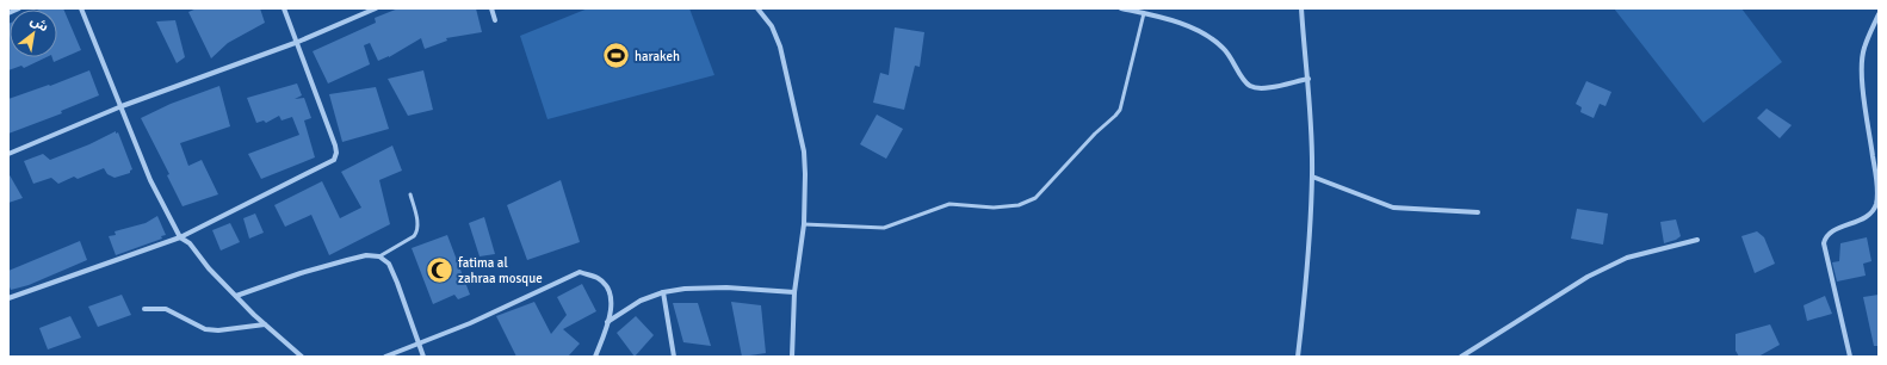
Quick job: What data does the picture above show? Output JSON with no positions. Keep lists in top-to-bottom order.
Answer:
{
  "places": {
    "sports": ["harakeh"],
    "mosque": ["fatima al zahraa mosque"]
  },
  "north": "top right"
}
